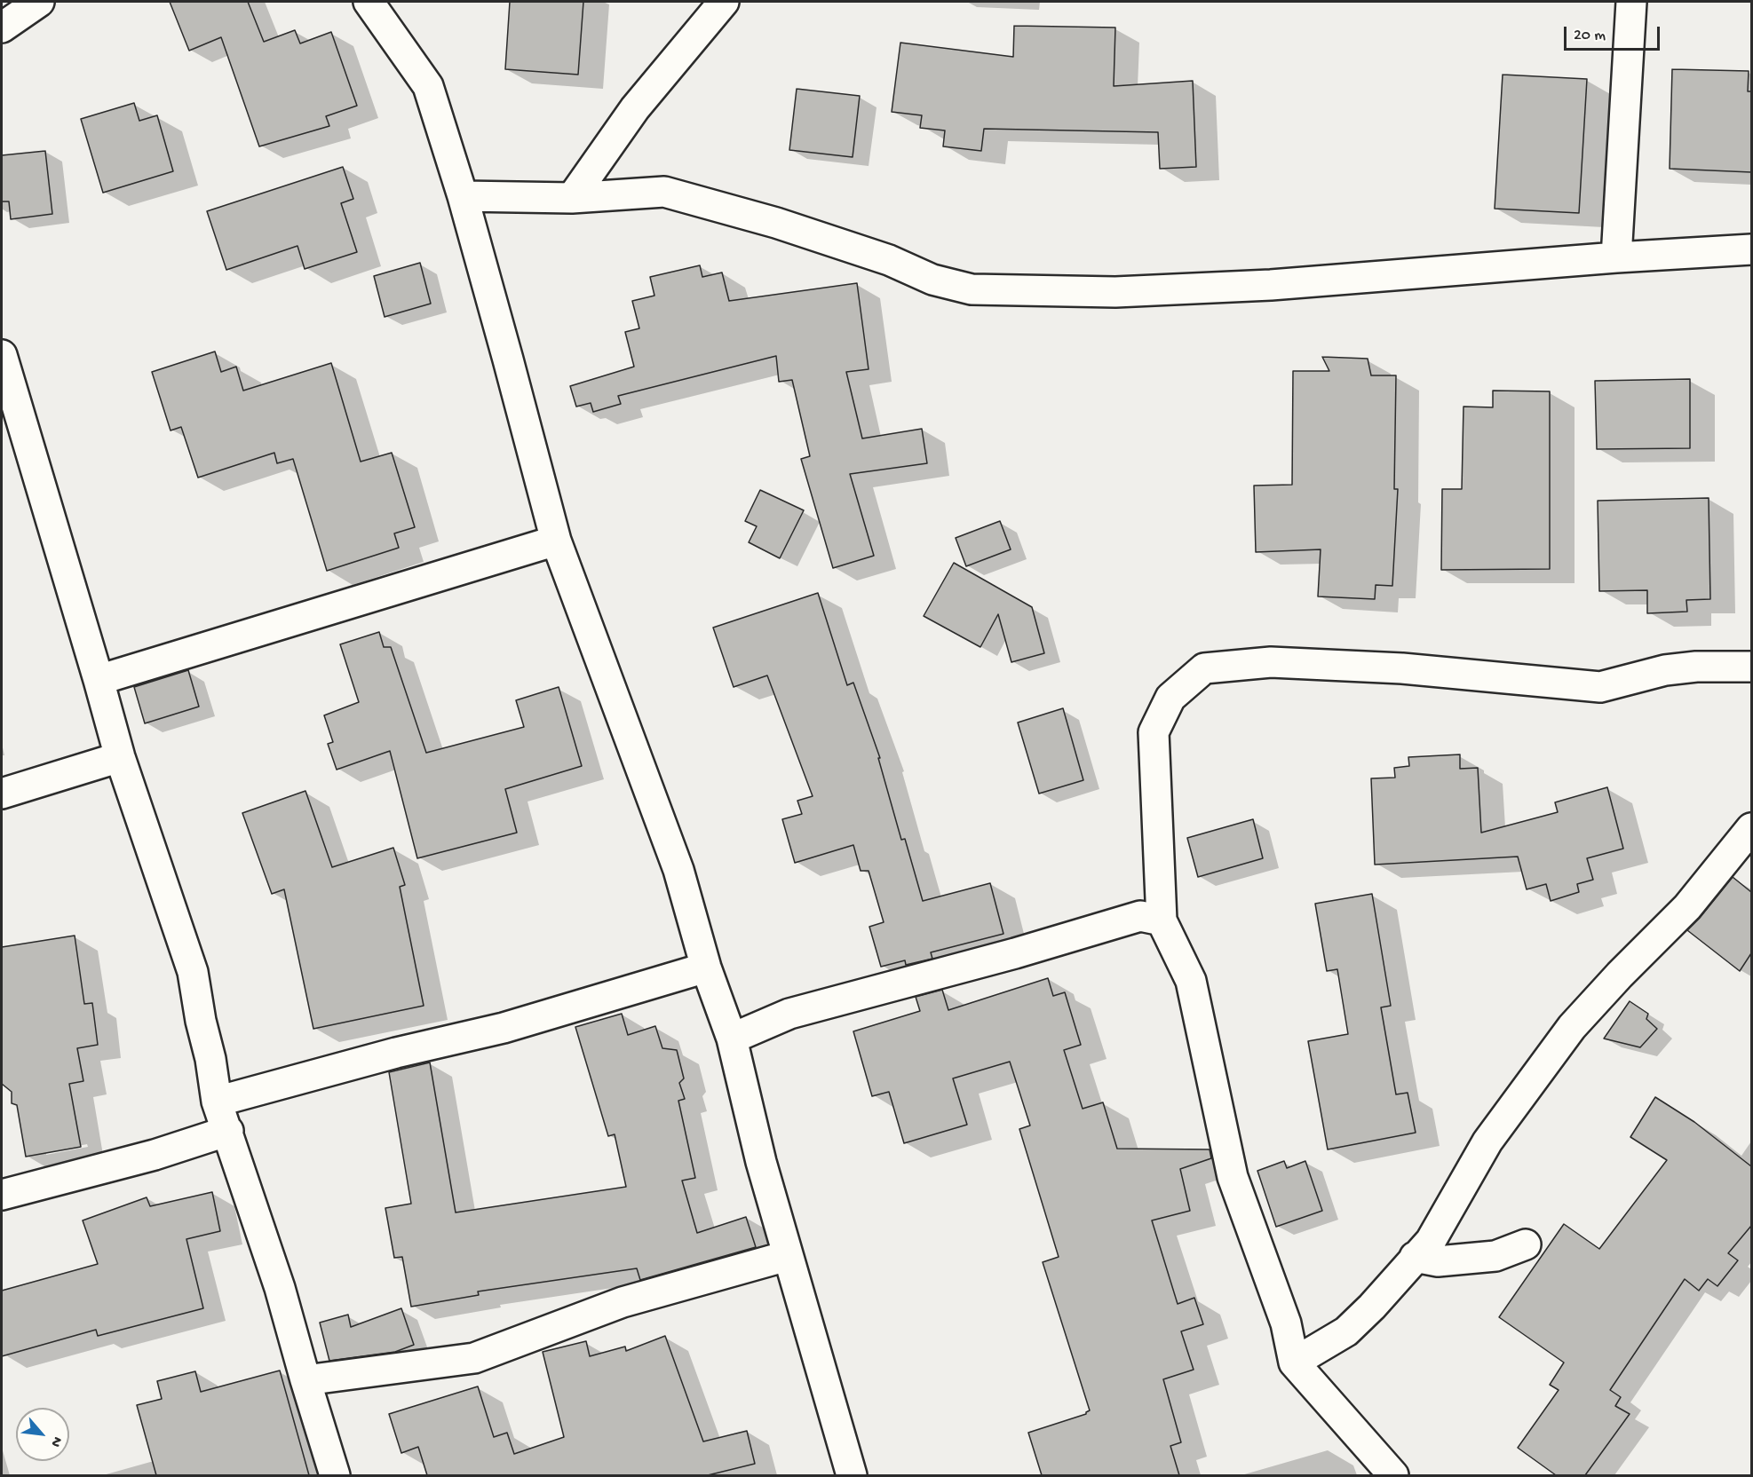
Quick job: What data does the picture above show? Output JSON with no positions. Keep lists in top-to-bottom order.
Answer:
{
  "scale_bar": "20 m",
  "north": "bottom right"
}
